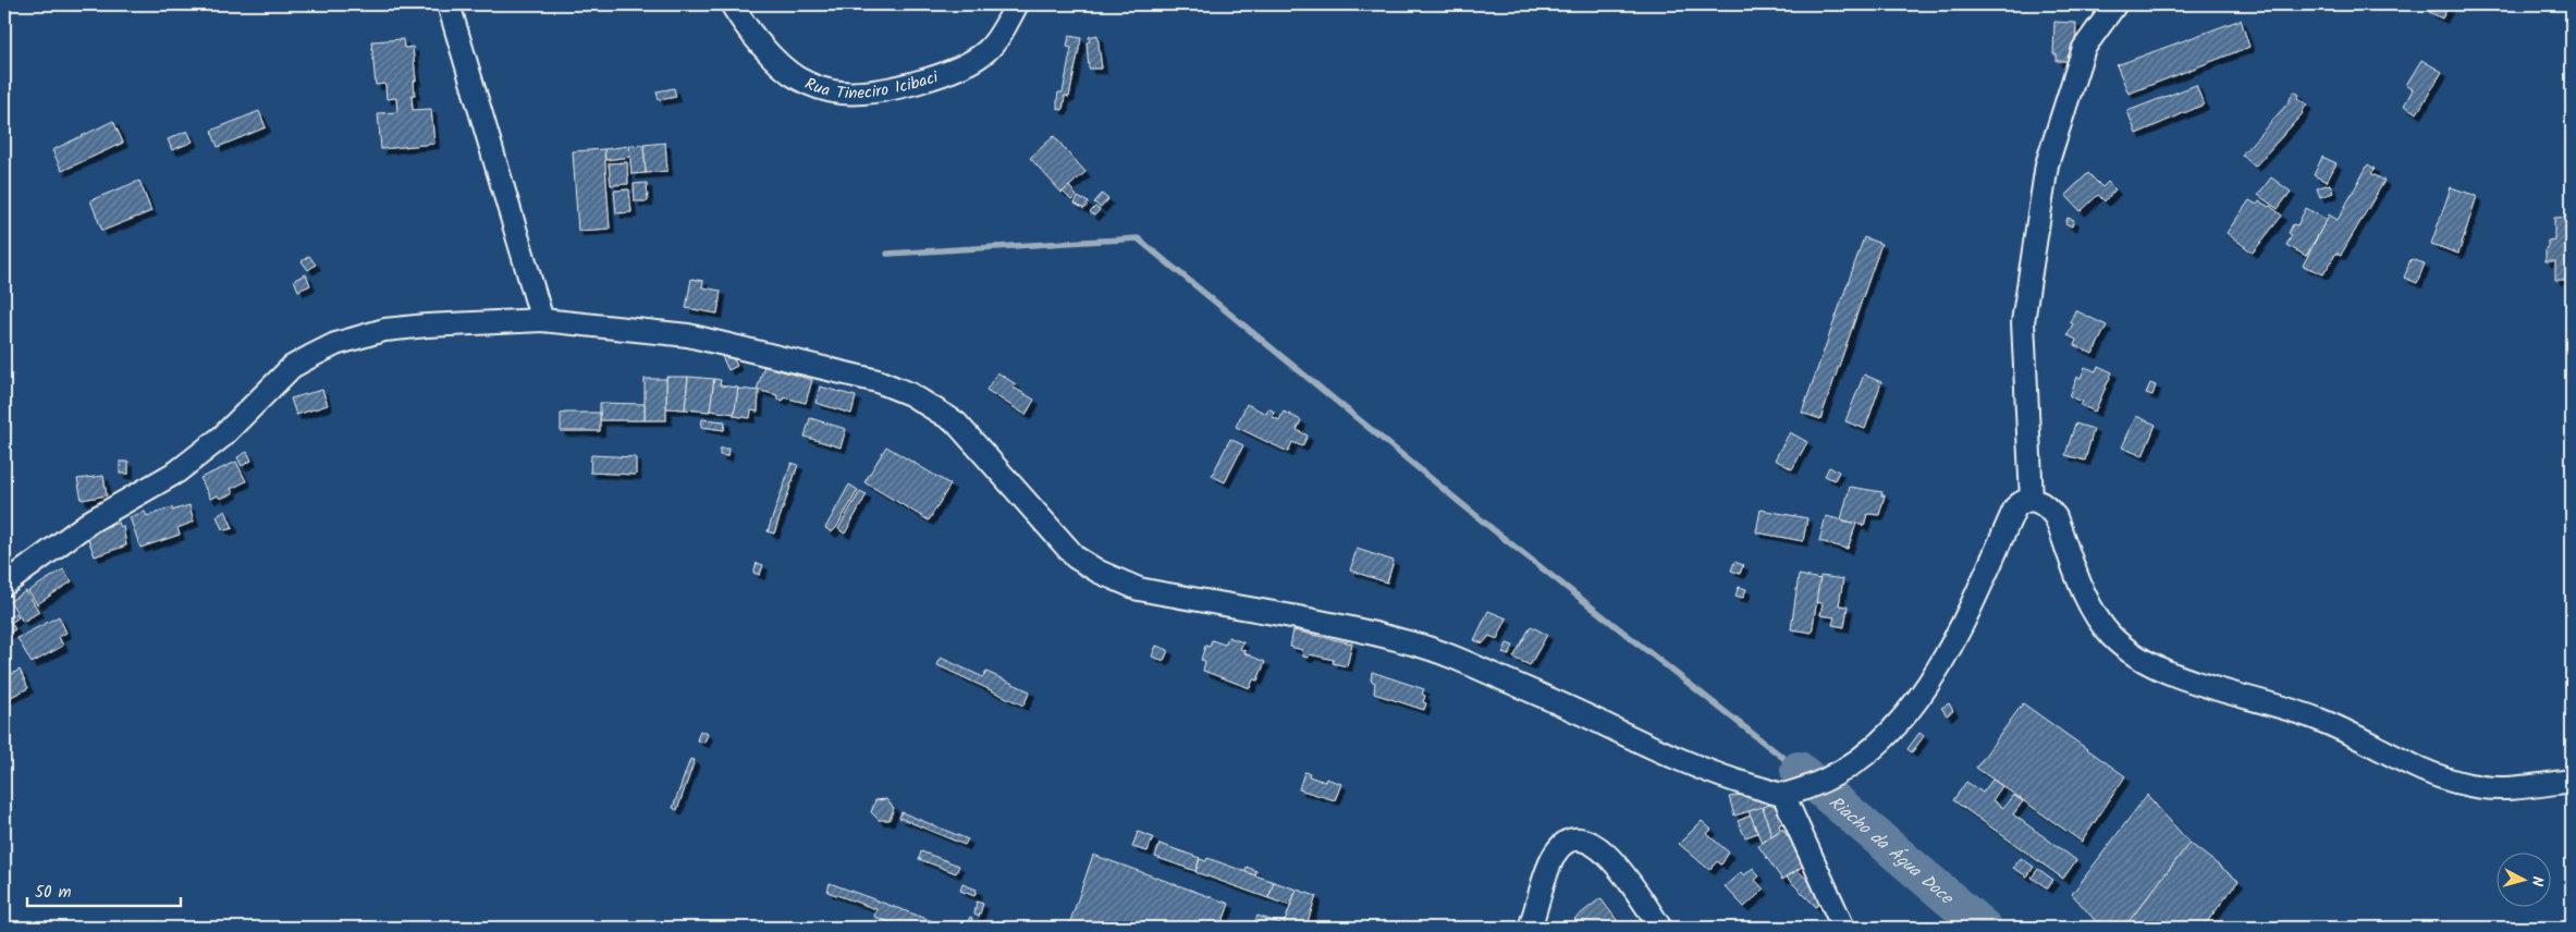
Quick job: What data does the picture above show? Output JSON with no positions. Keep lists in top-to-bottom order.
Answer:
{
  "streets": {
    "street": ["Rua Tineciro Icibaci"]
  },
  "water": ["Riacho da Água Doce"],
  "scale_bar": "50 m",
  "north": "right"
}
